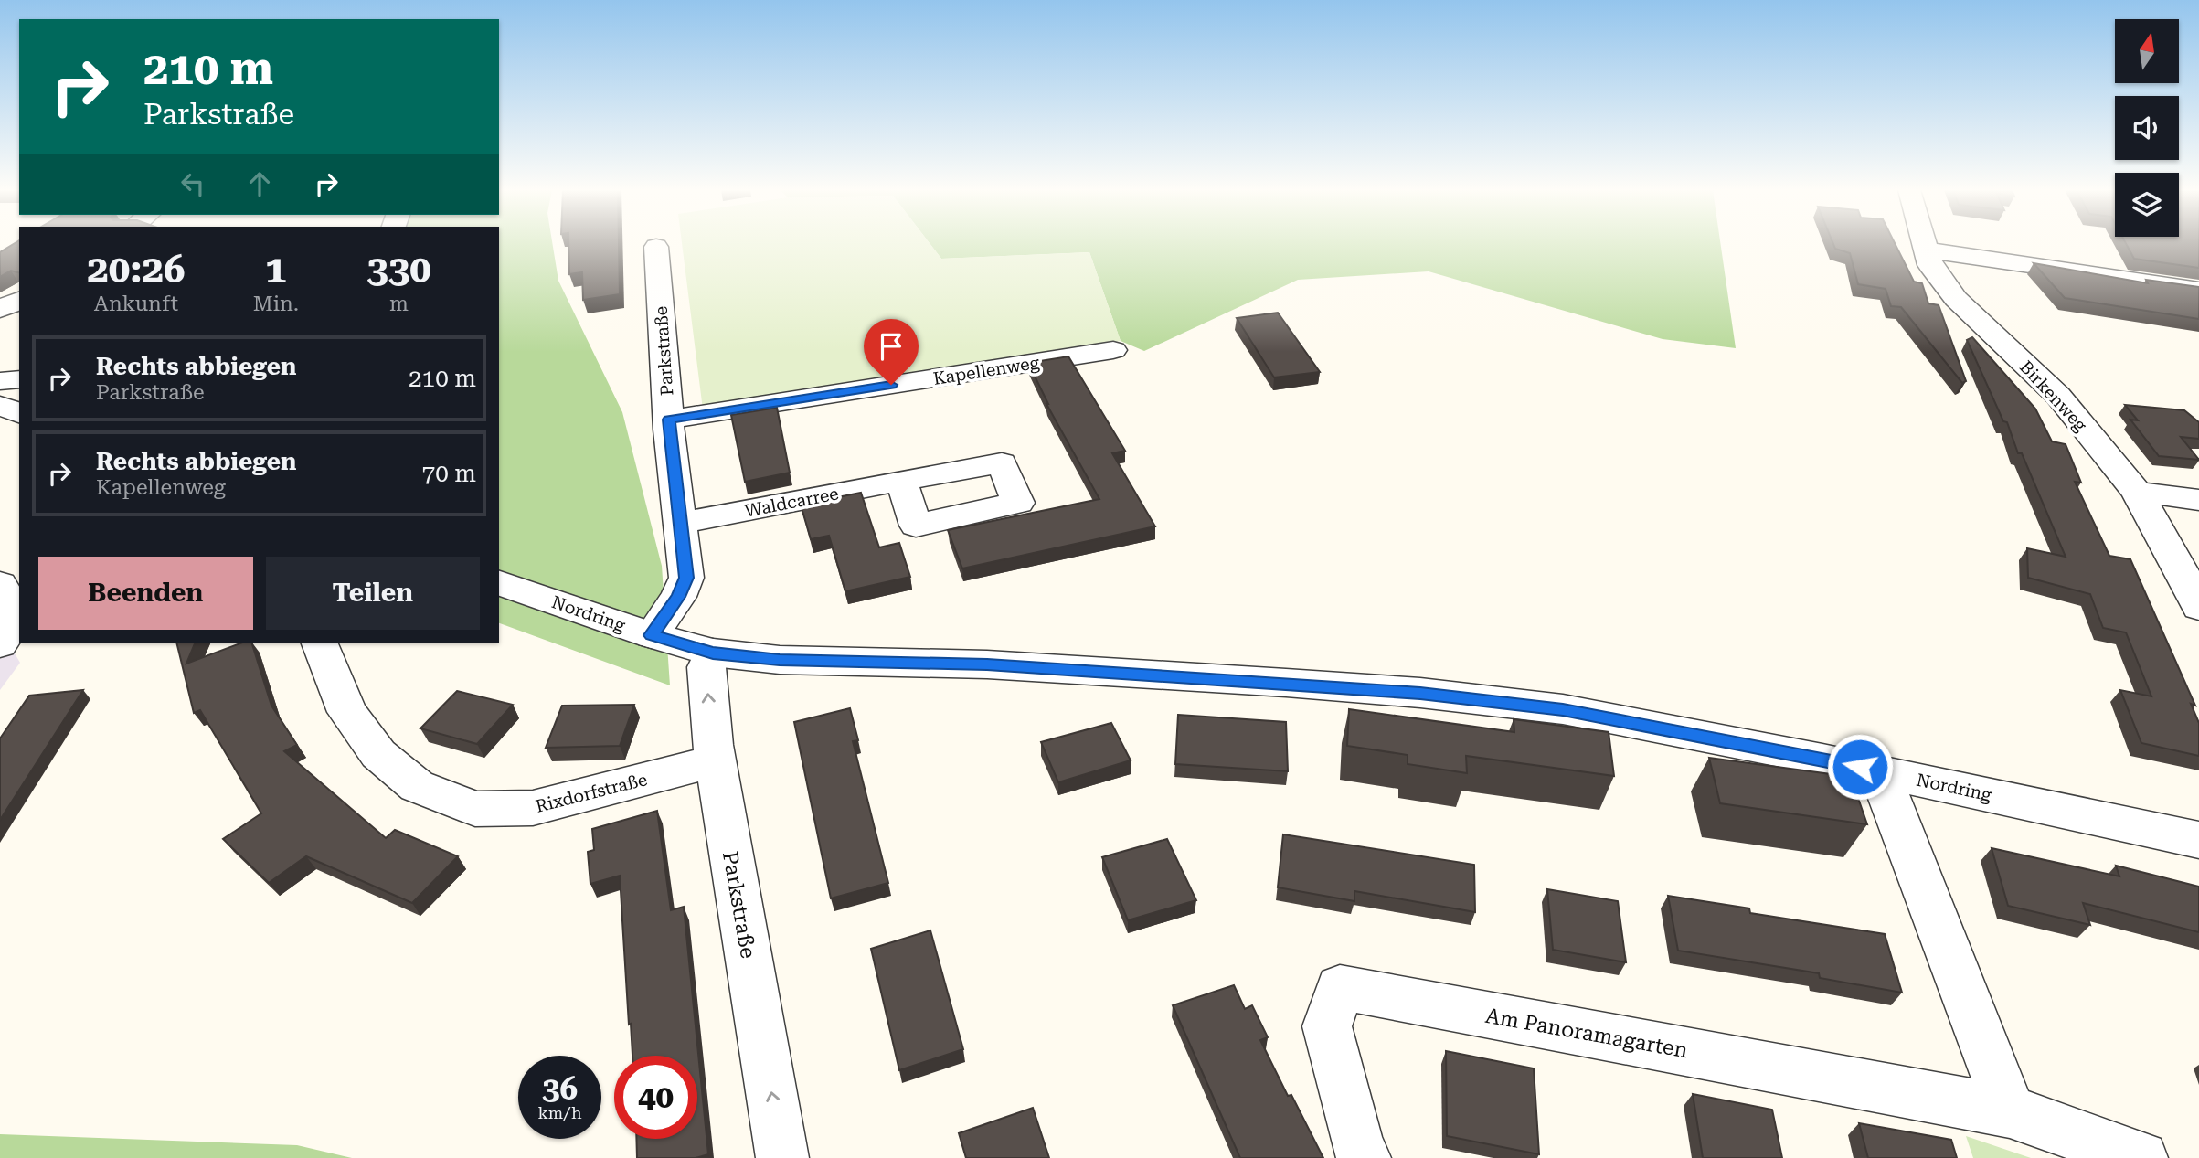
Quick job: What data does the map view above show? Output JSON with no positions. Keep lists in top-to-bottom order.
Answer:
{
  "streets": {
    "street": [
      "Parkstraße",
      "Kapellenweg",
      "Birkenweg",
      "Waldcarree",
      "Nordring",
      "Rixdorfstraße",
      "Am Panoramagarten"
    ]
  },
  "crossings": [
    ["Parkstraße", "Kapellenweg"],
    ["Parkstraße", "Waldcarree"],
    ["Parkstraße", "Nordring"],
    ["Parkstraße", "Rixdorfstraße"]
  ],
  "one_way": ["Parkstraße"],
  "north": "top",
  "page": {
    "turn": ["210 m", "Parkstraße"],
    "eta": [
      "20:26",
      "Ankunft",
      "1",
      "Min.",
      "330",
      "m"
    ],
    "list": [
      {
        "name": "Rechts abbiegen",
        "note": "Parkstraße",
        "value": "210 m"
      },
      {
        "name": "Rechts abbiegen",
        "note": "Kapellenweg",
        "value": "70 m"
      }
    ],
    "buttons": ["Beenden", "Teilen"],
    "speed": "36 km/h",
    "limit": "40"
  }
}
